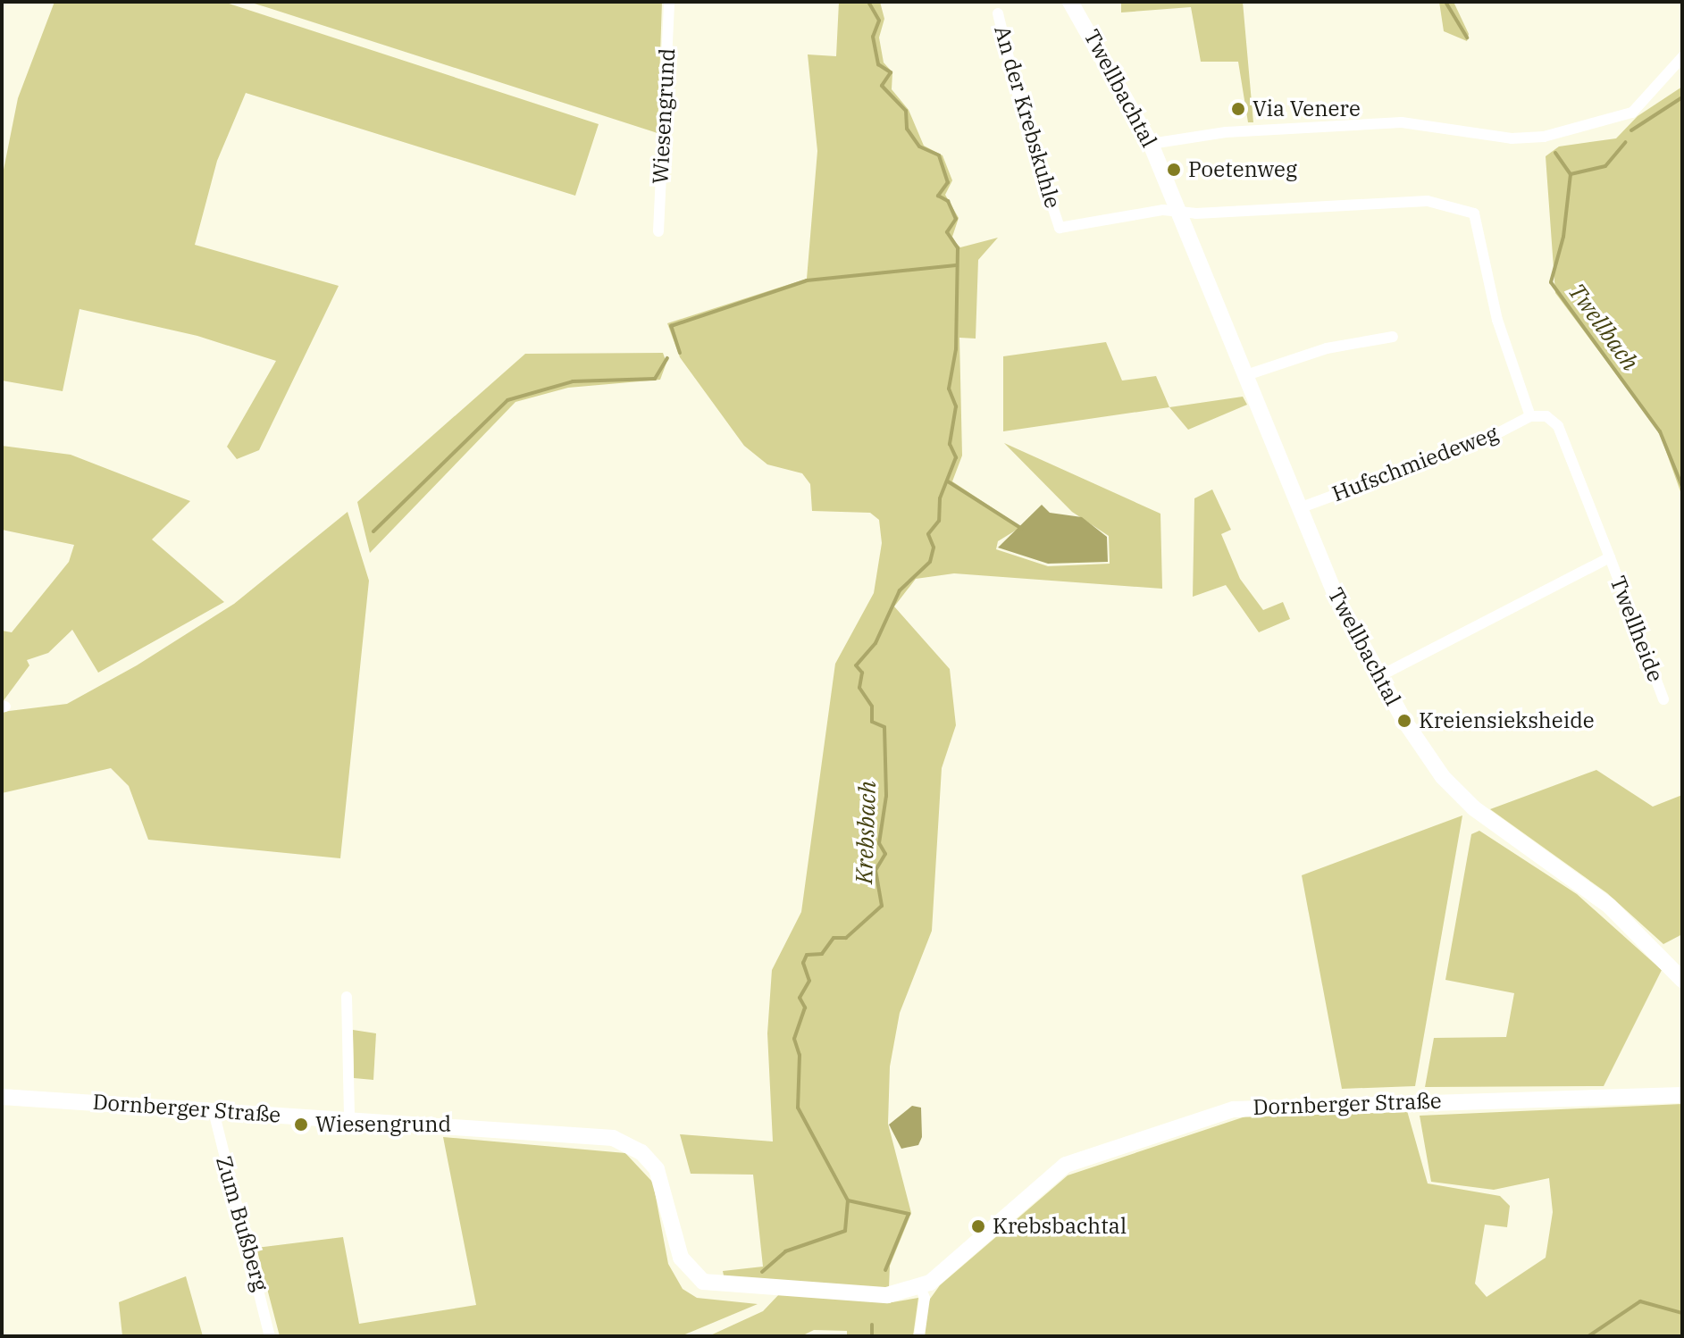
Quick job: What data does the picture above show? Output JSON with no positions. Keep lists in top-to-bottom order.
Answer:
{
  "streets": {
    "street": [
      "Twellbachtal",
      "Wiesengrund",
      "An der Krebskuhle",
      "Hufschmiedeweg",
      "Twellheide",
      "Dornberger Straße",
      "Zum Bußberg"
    ]
  },
  "crossings": [
    ["Twellbachtal", "An der Krebskuhle"],
    ["Twellbachtal", "Hufschmiedeweg"],
    ["Dornberger Straße", "Zum Bußberg"]
  ],
  "water": ["Twellbach", "Krebsbach"],
  "places": [
    "Via Venere",
    "Poetenweg",
    "Kreiensieksheide",
    "Wiesengrund",
    "Krebsbachtal"
  ]
}
